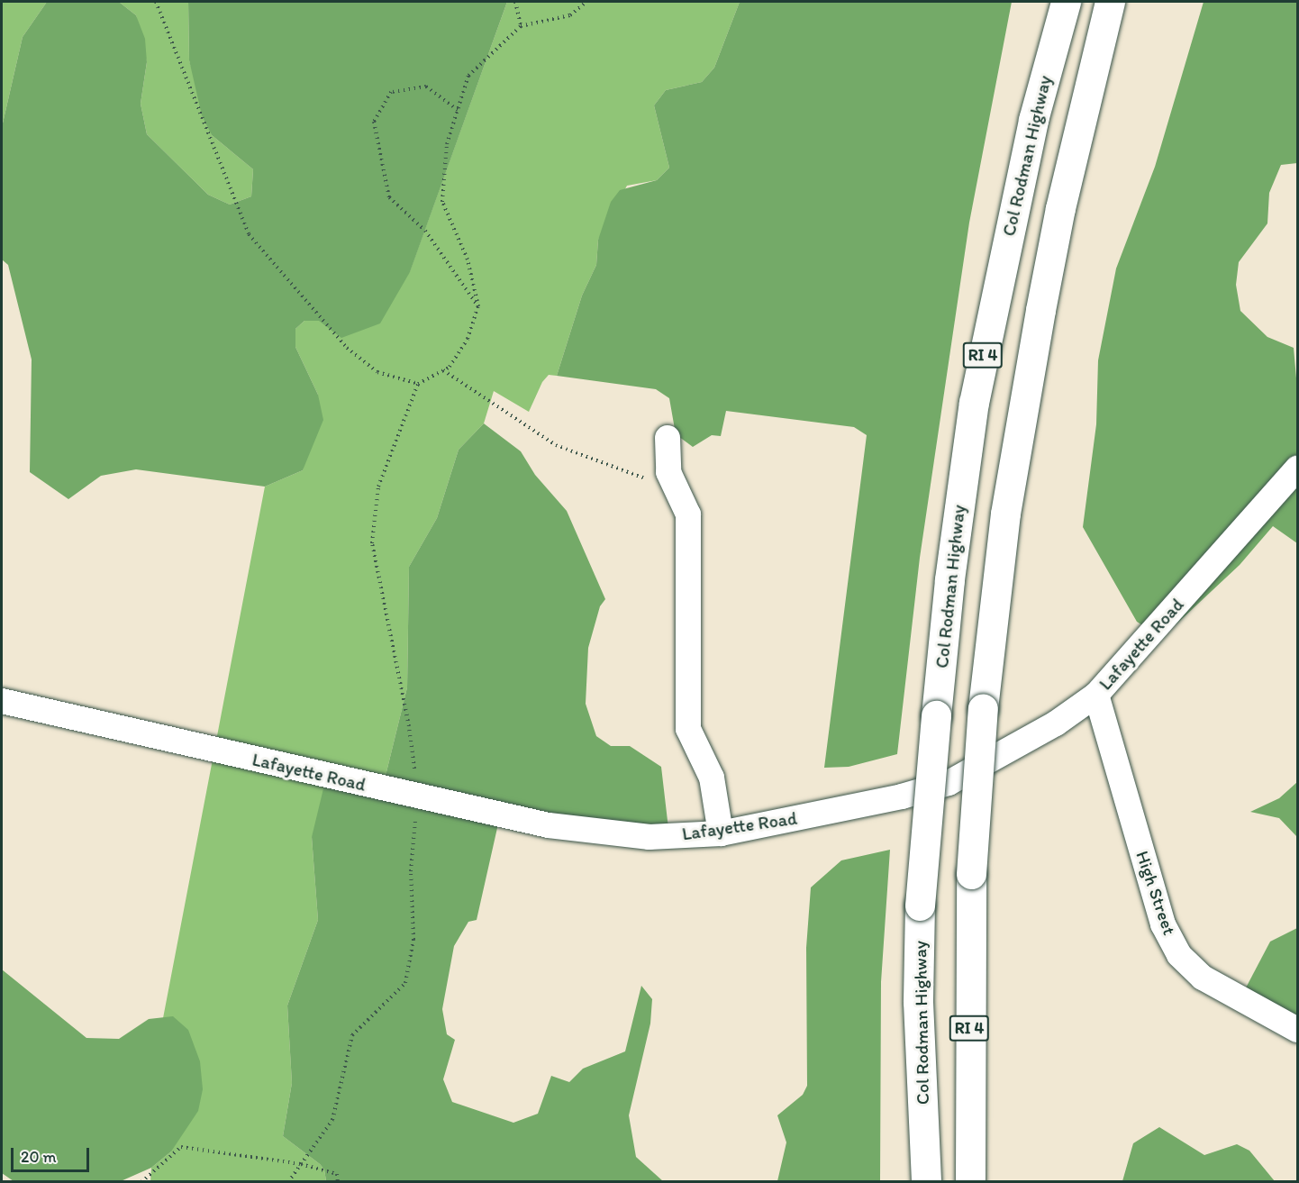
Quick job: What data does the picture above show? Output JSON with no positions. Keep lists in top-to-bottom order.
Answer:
{
  "streets": {
    "highway": ["Col Rodman Highway", "RI 4"],
    "street": ["Lafayette Road", "High Street"]
  },
  "crossings": [
    ["Lafayette Road", "High Street"]
  ],
  "scale_bar": "20 m"
}
